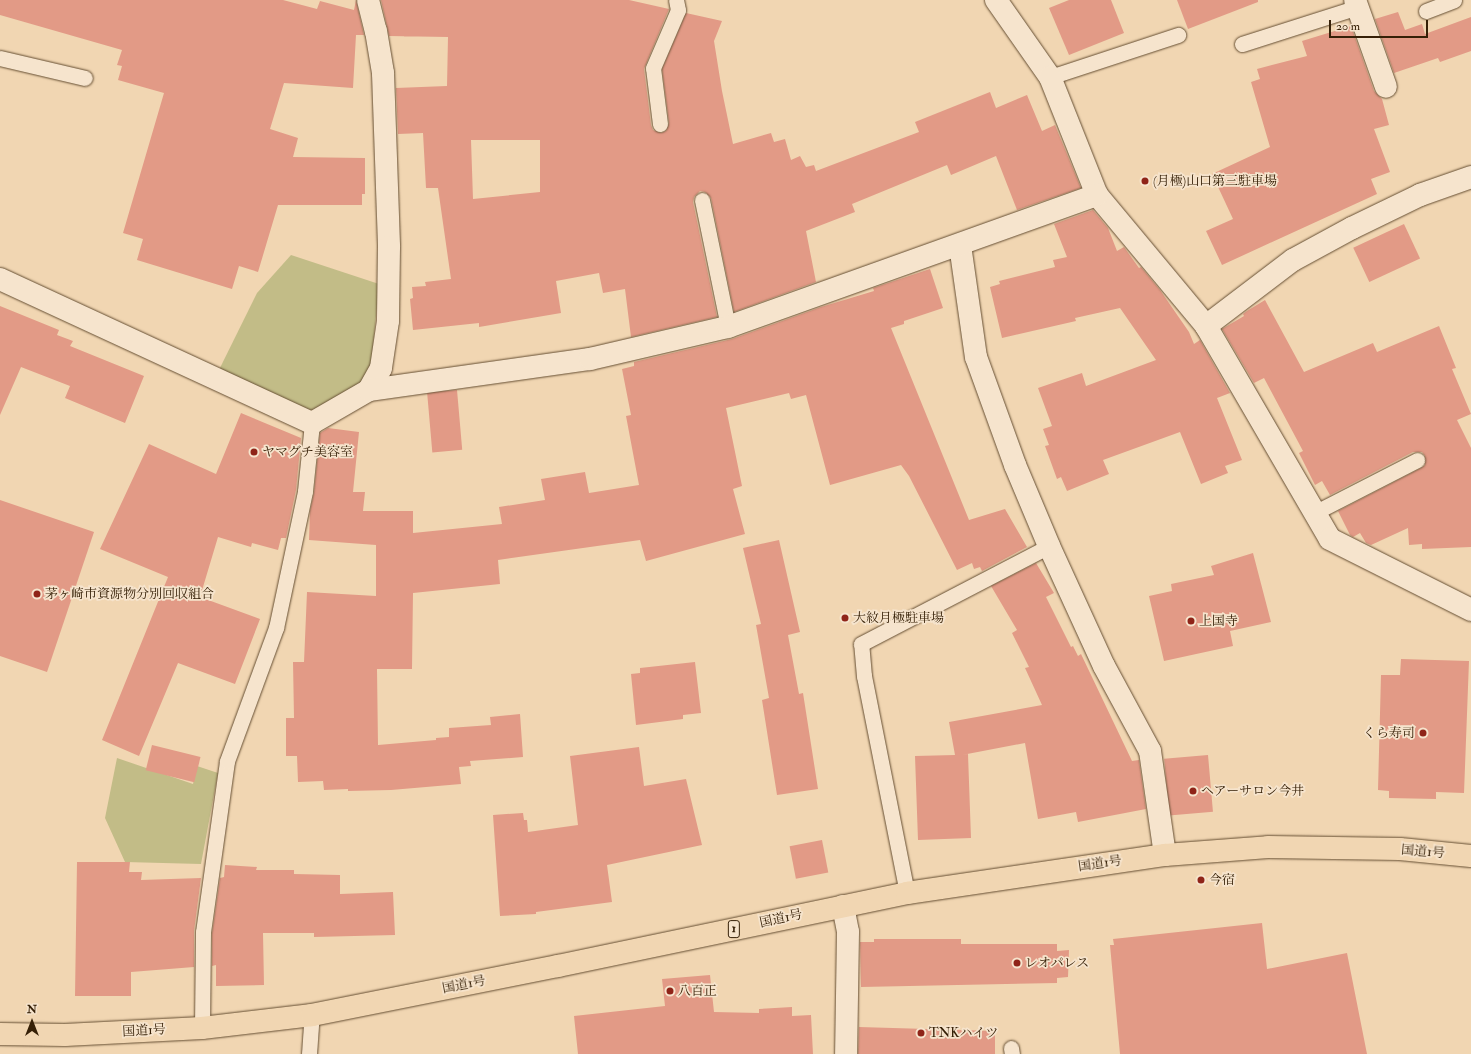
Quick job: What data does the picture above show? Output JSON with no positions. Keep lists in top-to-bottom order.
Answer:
{
  "streets": {
    "highway": ["国道1号", "1"]
  },
  "places": [
    "(月極)山口第三駐車場",
    "ヤマグチ美容室",
    "茅ヶ崎市資源物分別回収組合",
    "大紋月極駐車場",
    "上国寺",
    "くら寿司",
    "ヘアーサロン今井",
    "今宿",
    "レオパレス",
    "八百正",
    "TNKハイツ"
  ],
  "scale_bar": "20 m",
  "north": "top"
}
